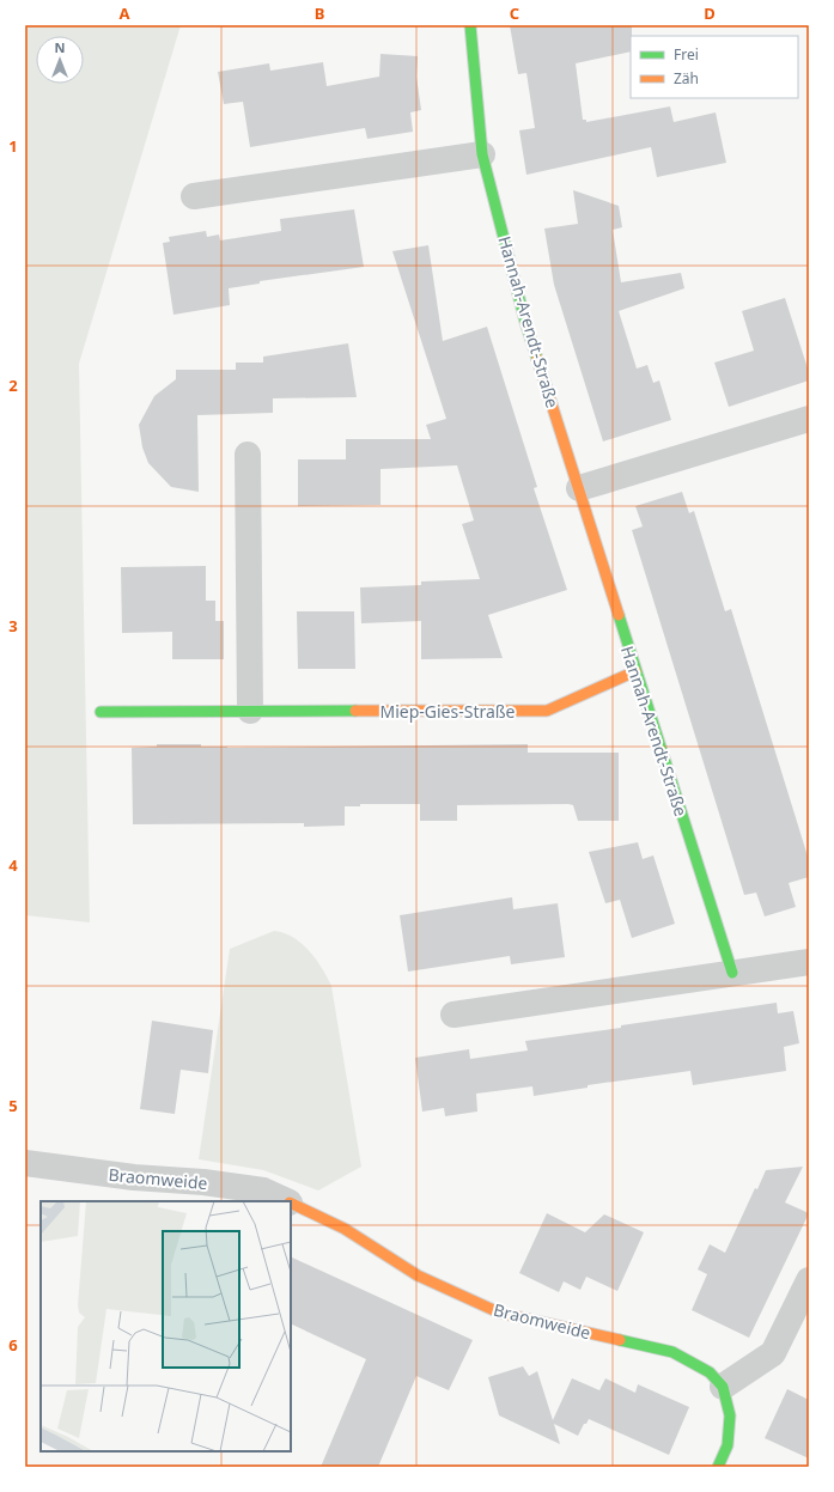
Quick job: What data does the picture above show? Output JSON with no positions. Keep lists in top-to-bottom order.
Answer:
{
  "streets": {
    "street": ["Hannah-Arendt-Straße", "Miep-Gies-Straße", "Braomweide"]
  },
  "crossings": [
    ["Hannah-Arendt-Straße", "Miep-Gies-Straße"]
  ],
  "legend": ["Frei", "Zäh"],
  "north": "top",
  "grid": {
    "columns": [
      "A",
      "B",
      "C",
      "D"
    ],
    "rows": [
      "1",
      "2",
      "3",
      "4",
      "5",
      "6"
    ]
  }
}
